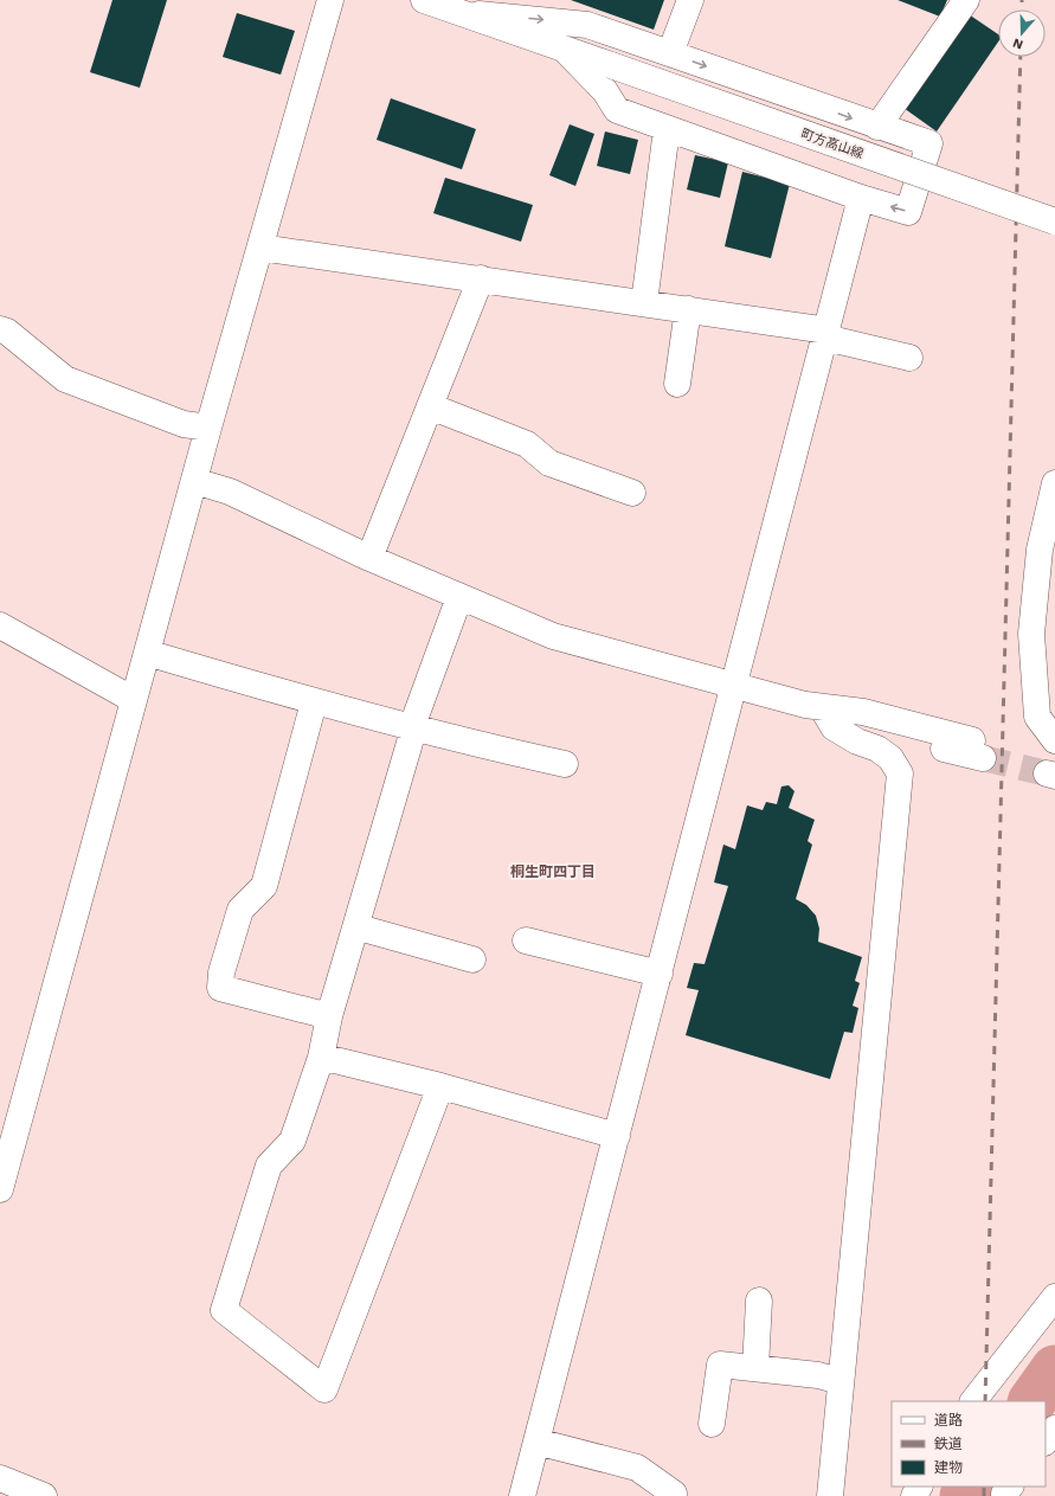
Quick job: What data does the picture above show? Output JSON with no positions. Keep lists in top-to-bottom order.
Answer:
{
  "streets": {
    "street": ["町方高山線"]
  },
  "districts": ["桐生町四丁目"],
  "legend": ["道路", "鉄道", "建物"],
  "north": "bottom"
}
